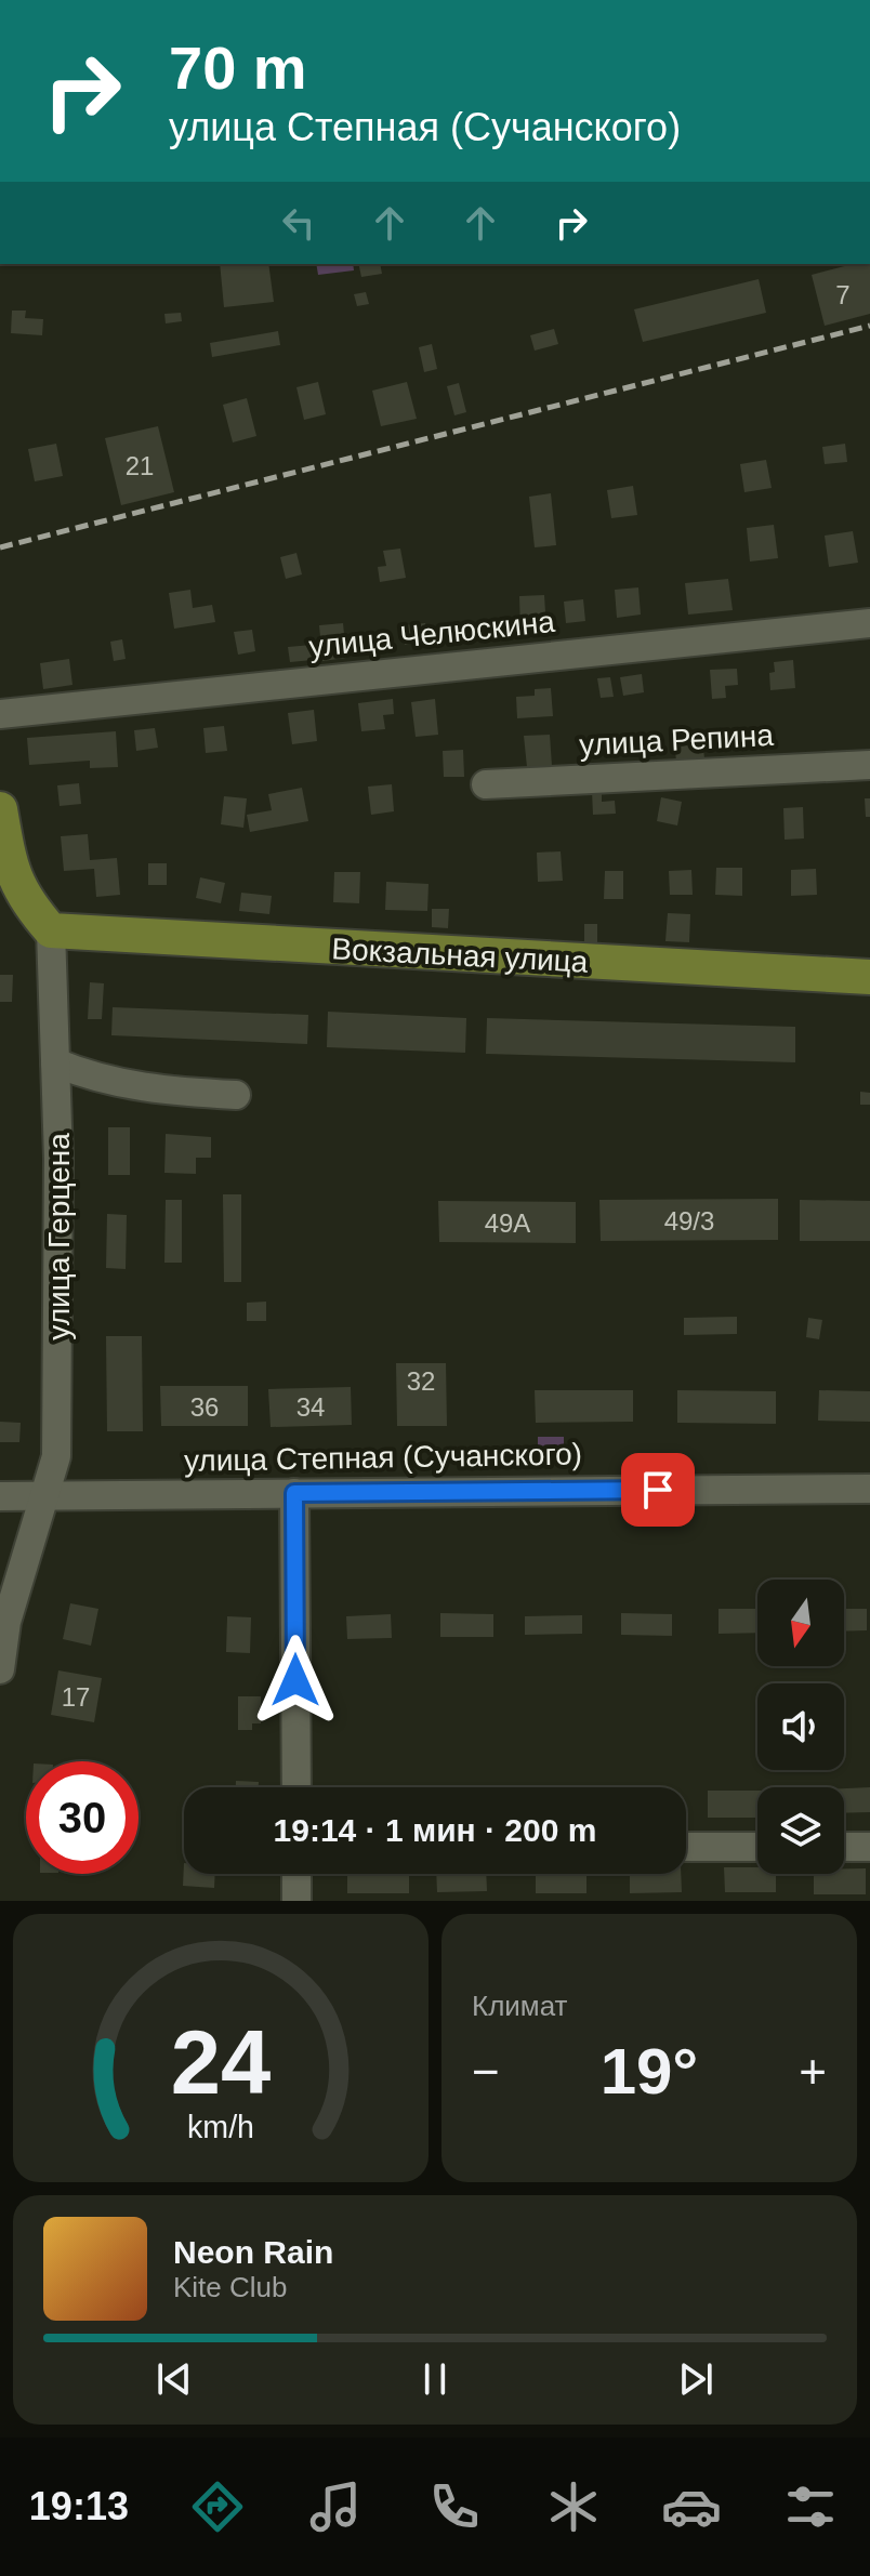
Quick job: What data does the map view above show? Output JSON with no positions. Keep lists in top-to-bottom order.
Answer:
{
  "streets": {
    "main road": ["Вокзальная улица"],
    "street": [
      "улица Челюскина",
      "улица Репина",
      "улица Герцена",
      "улица Степная (Сучанского)"
    ]
  },
  "crossings": [
    ["Вокзальная улица", "улица Герцена"],
    ["улица Герцена", "улица Степная (Сучанского)"]
  ],
  "house_numbers": [
    "7",
    "21",
    "49/3",
    "49А",
    "32",
    "36",
    "34",
    "17"
  ],
  "north": "bottom",
  "page": {
    "turn": ["70 m", "улица Степная (Сучанского)"],
    "limit": "30",
    "trip": "19:14 · 1 мин · 200 m",
    "tile": "Климат",
    "heat": ["−", "19°", "+"],
    "song": ["Neon Rain", "Kite Club"],
    "tabs": "19:13",
    "gauge": ["24", "km/h"]
  }
}
